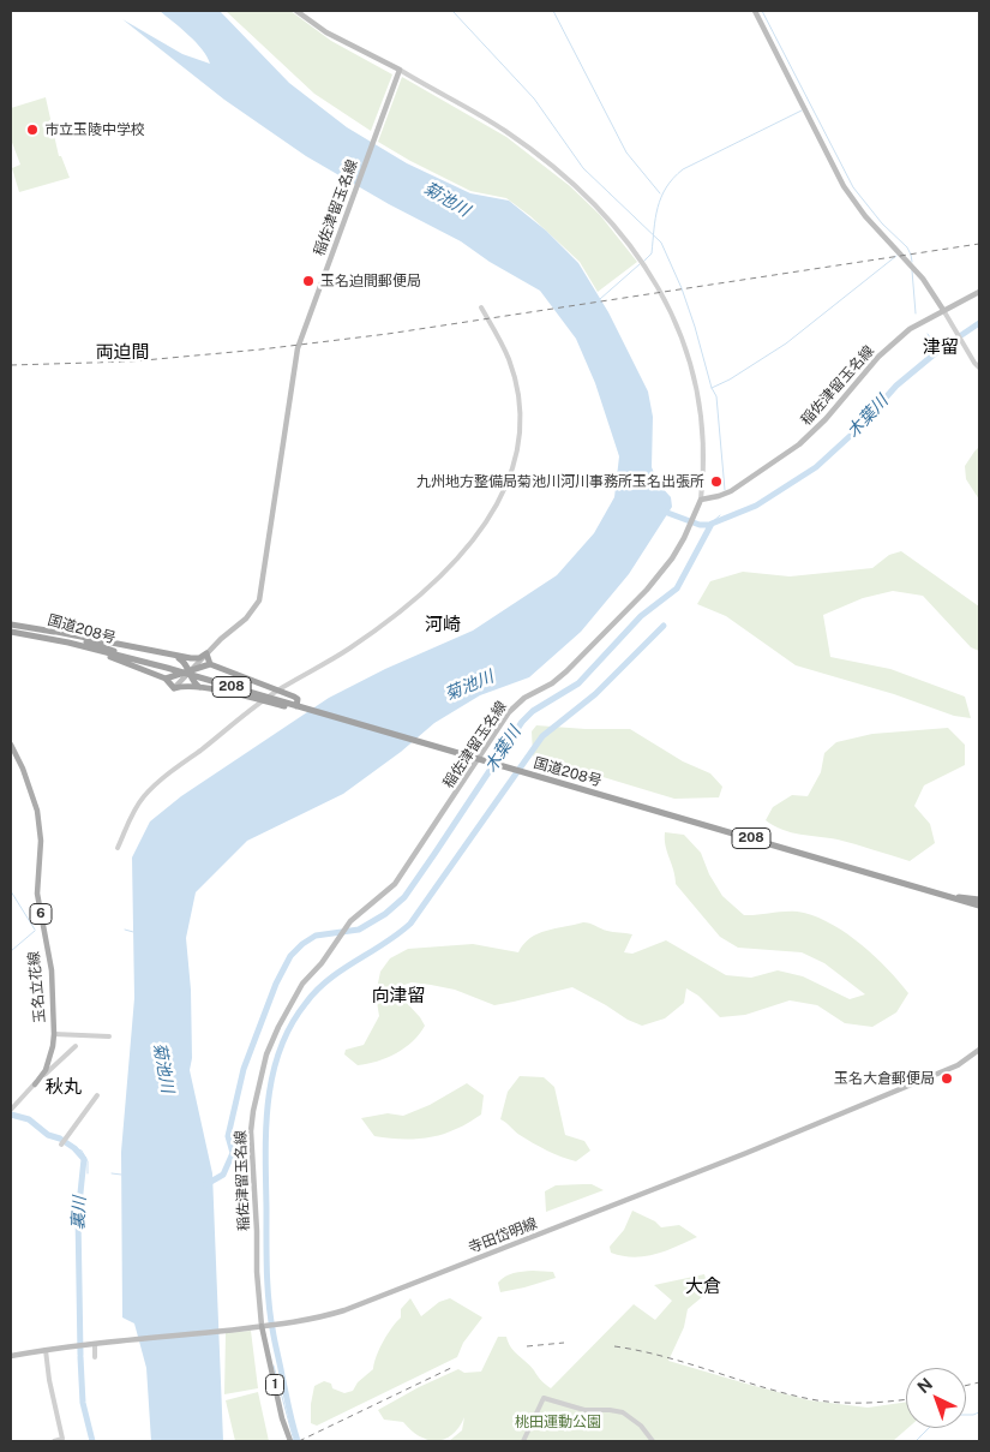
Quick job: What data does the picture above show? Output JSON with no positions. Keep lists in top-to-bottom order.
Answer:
{
  "streets": {
    "highway": ["国道208号", "208"],
    "main road": [
      "稲佐津留玉名線",
      "6",
      "玉名立花線",
      "寺田岱明線",
      "1"
    ]
  },
  "crossings": [
    ["稲佐津留玉名線", "寺田岱明線"],
    ["稲佐津留玉名線", "1"],
    ["寺田岱明線", "1"]
  ],
  "districts": [
    "津留",
    "両迫間",
    "河崎",
    "向津留",
    "秋丸",
    "大倉"
  ],
  "water": ["菊池川", "木葉川", "裏川"],
  "parks": ["桃田運動公園"],
  "places": [
    "市立玉陵中学校",
    "玉名迫間郵便局",
    "九州地方整備局菊池川河川事務所玉名出張所",
    "玉名大倉郵便局"
  ],
  "north": "top left"
}
